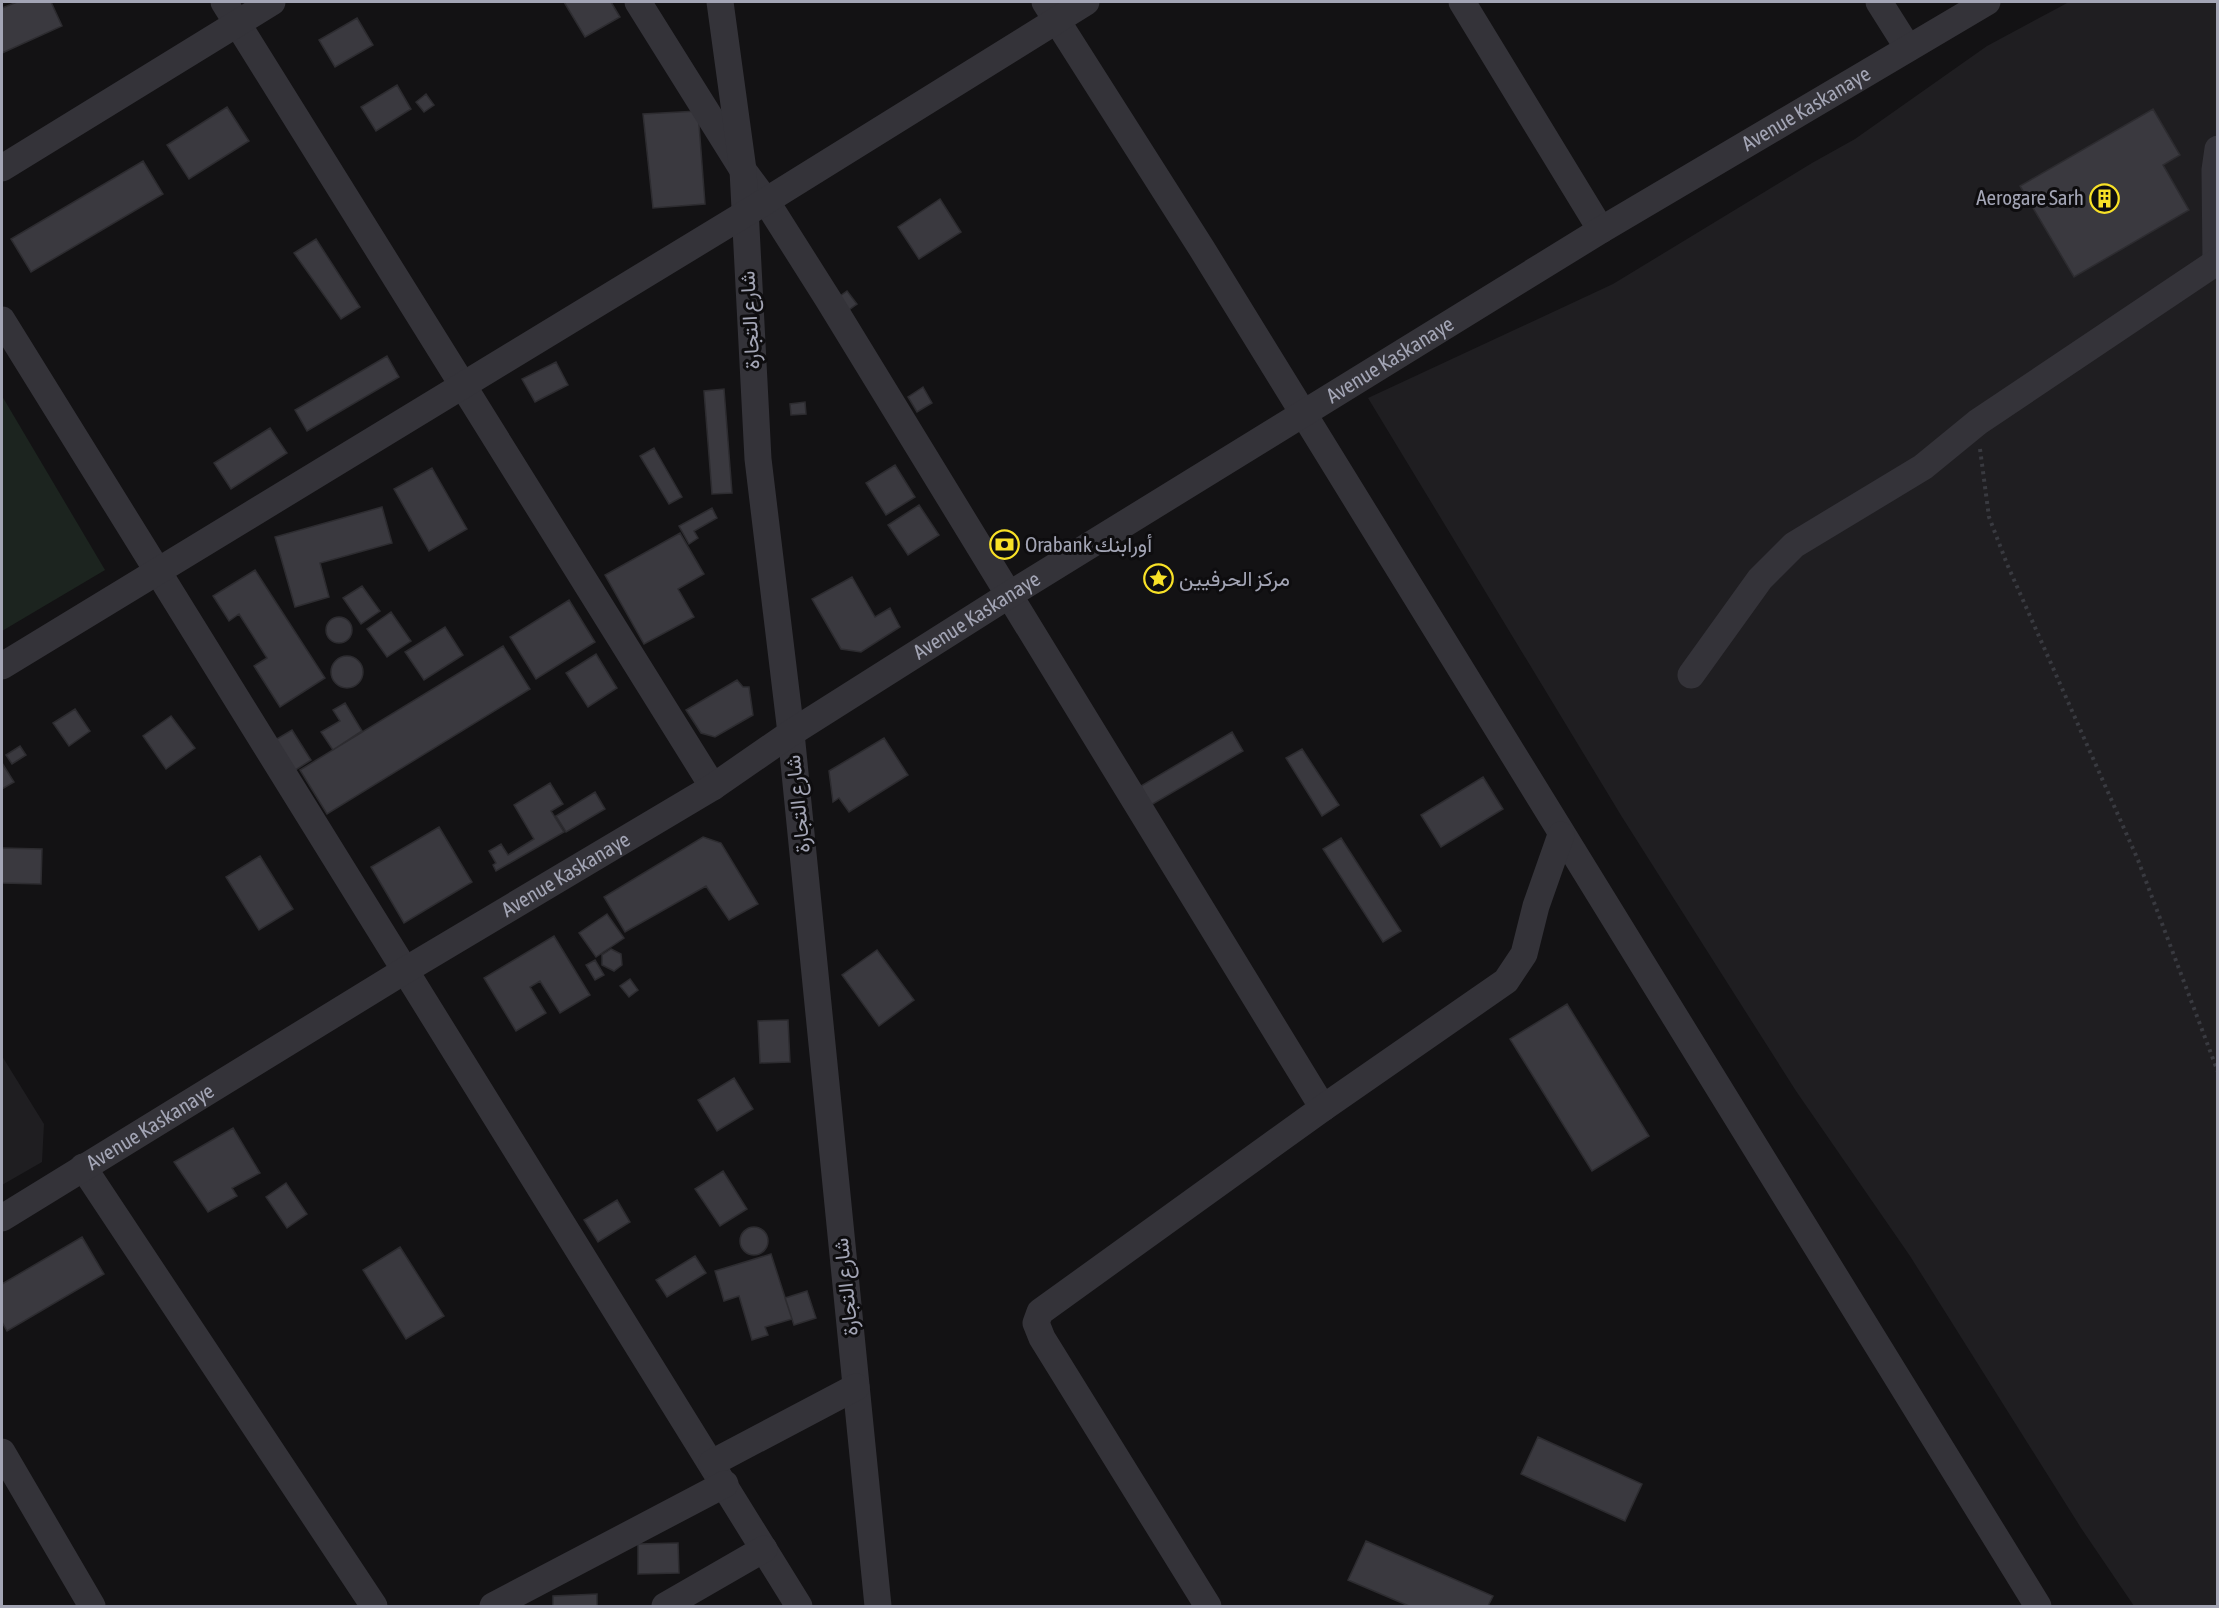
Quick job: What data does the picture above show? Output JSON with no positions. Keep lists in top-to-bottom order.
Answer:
{
  "streets": {
    "street": ["Avenue Kaskanaye", "شارع التجارة"]
  },
  "crossings": [
    ["Avenue Kaskanaye", "شارع التجارة"]
  ],
  "places": {
    "building": ["Aerogare Sarh"],
    "bank": ["Orabank أورابنك"],
    "place": ["مركز الحرفيين"]
  }
}
